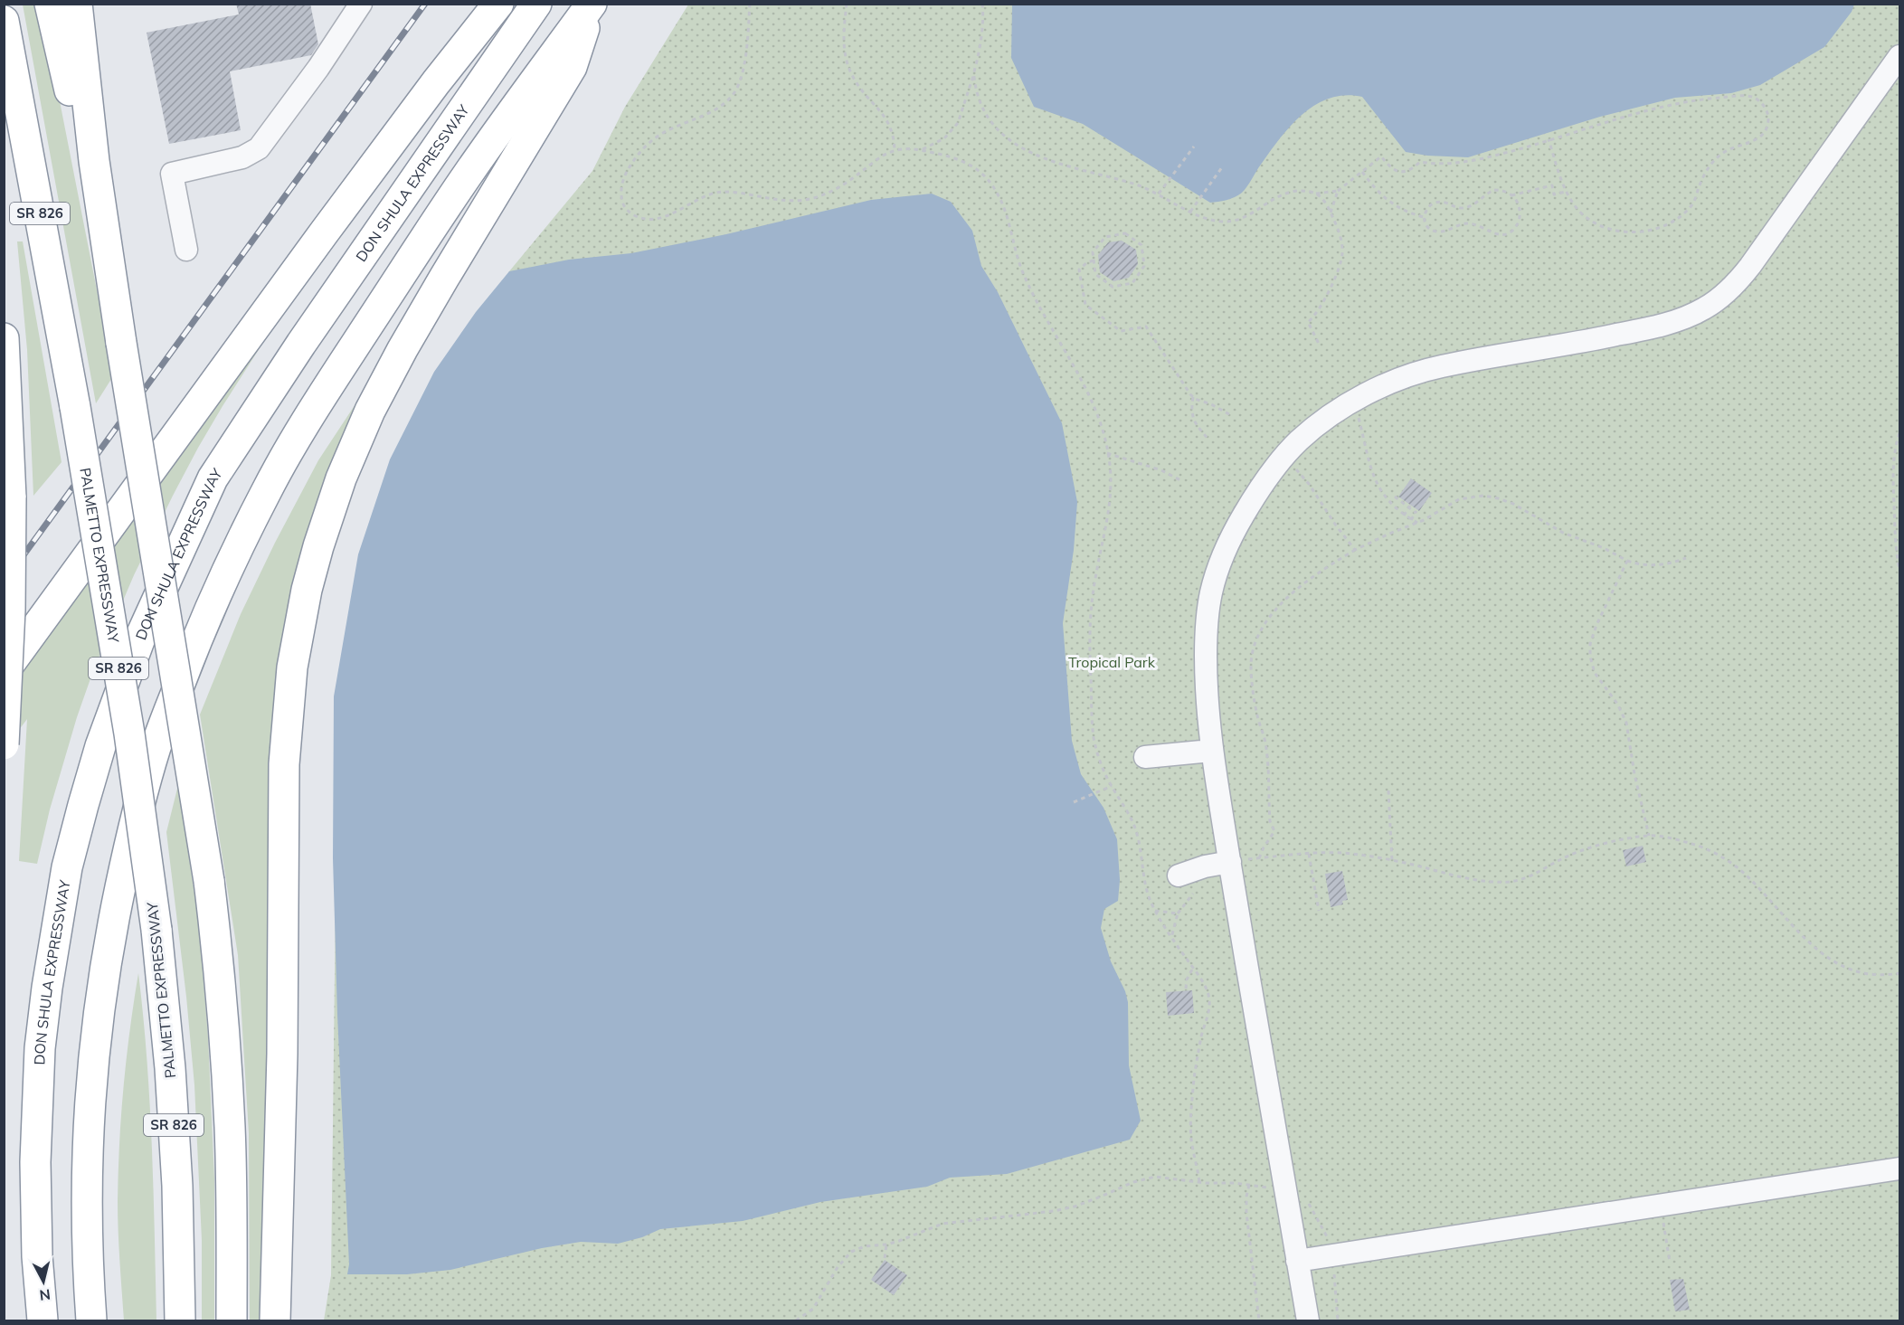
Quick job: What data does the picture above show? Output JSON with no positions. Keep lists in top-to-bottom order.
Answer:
{
  "streets": {
    "highway": ["DON SHULA EXPRESSWAY", "SR 826", "PALMETTO EXPRESSWAY"]
  },
  "parks": ["Tropical Park"],
  "north": "bottom"
}
